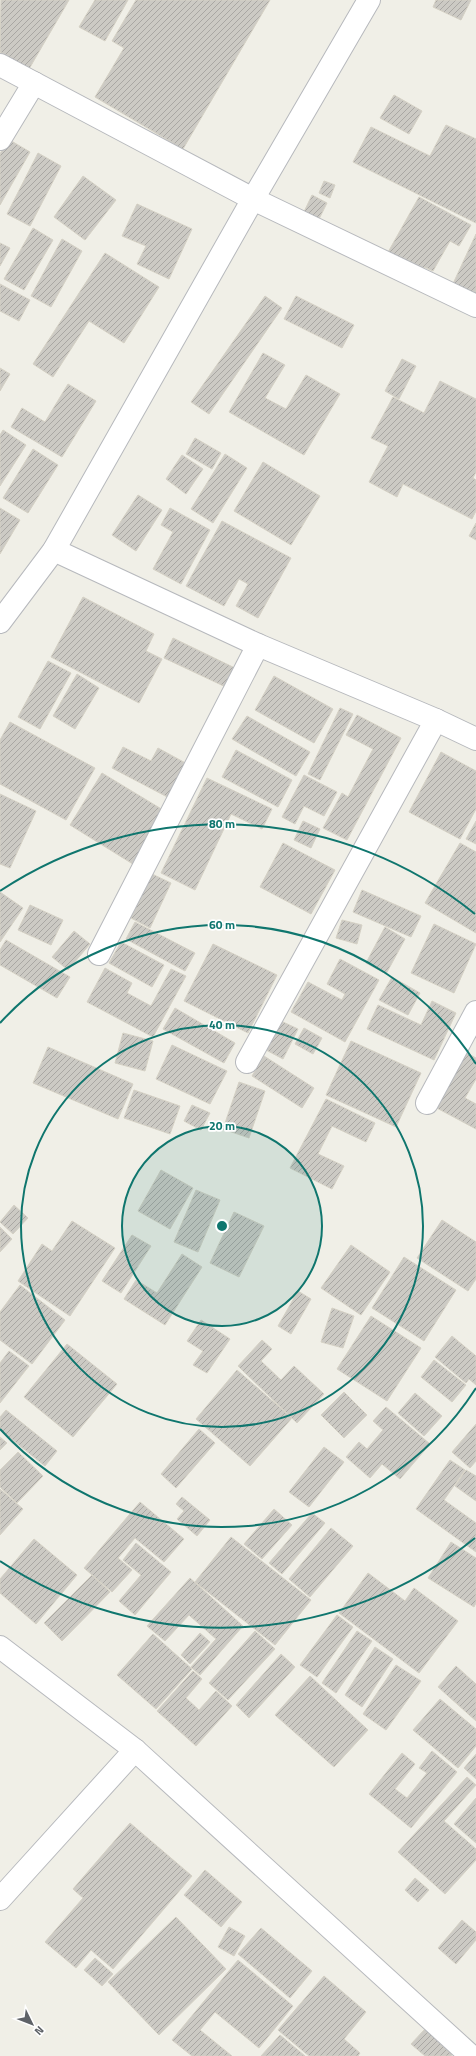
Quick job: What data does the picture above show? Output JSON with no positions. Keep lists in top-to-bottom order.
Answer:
{
  "north": "bottom right",
  "rings": [
    "80 m",
    "60 m",
    "40 m",
    "20 m"
  ]
}
